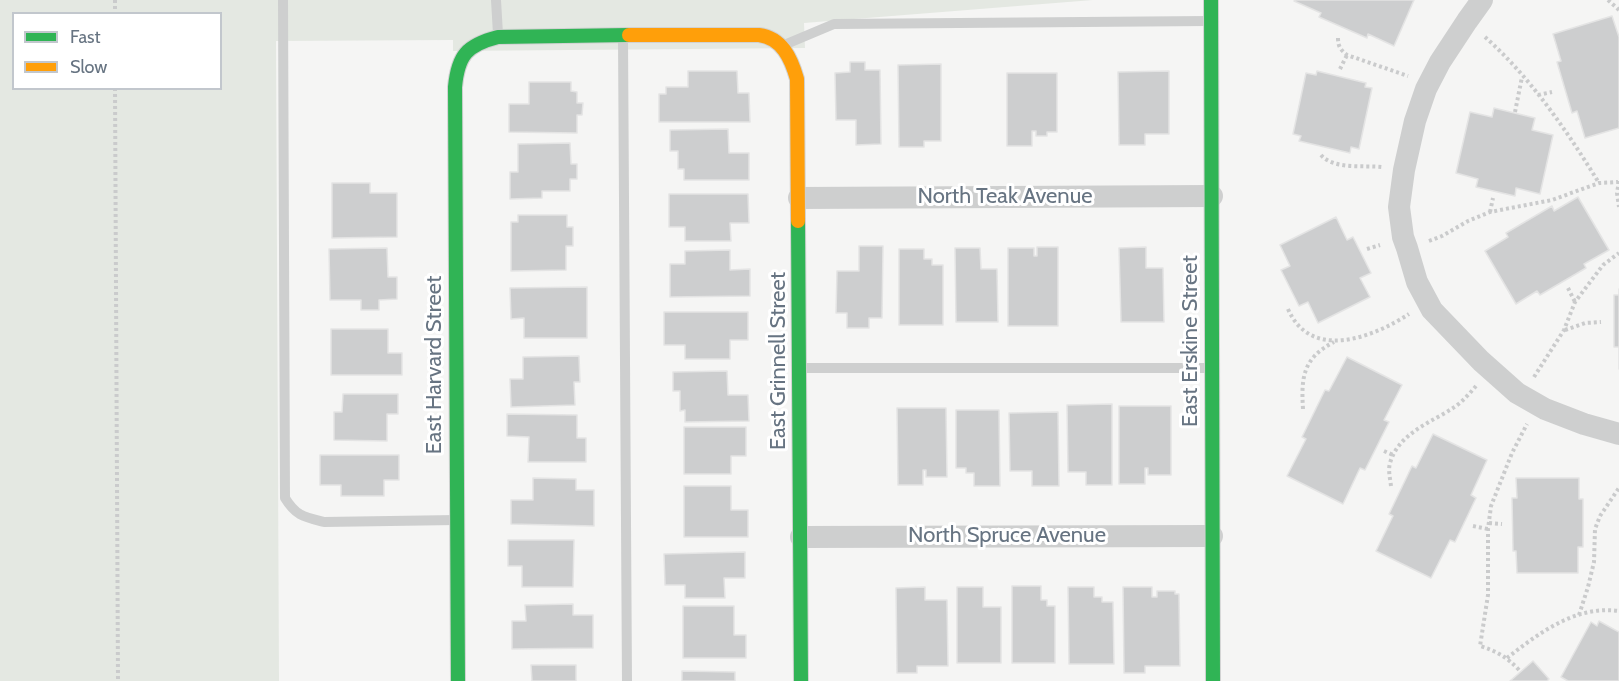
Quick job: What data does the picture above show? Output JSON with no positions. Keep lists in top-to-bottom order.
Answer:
{
  "streets": {
    "street": [
      "North Teak Avenue",
      "East Erskine Street",
      "East Grinnell Street",
      "East Harvard Street",
      "North Spruce Avenue"
    ]
  },
  "crossings": [
    ["North Teak Avenue", "East Erskine Street"],
    ["North Teak Avenue", "East Grinnell Street"],
    ["East Erskine Street", "North Spruce Avenue"],
    ["East Grinnell Street", "North Spruce Avenue"]
  ],
  "legend": ["Fast", "Slow"]
}
